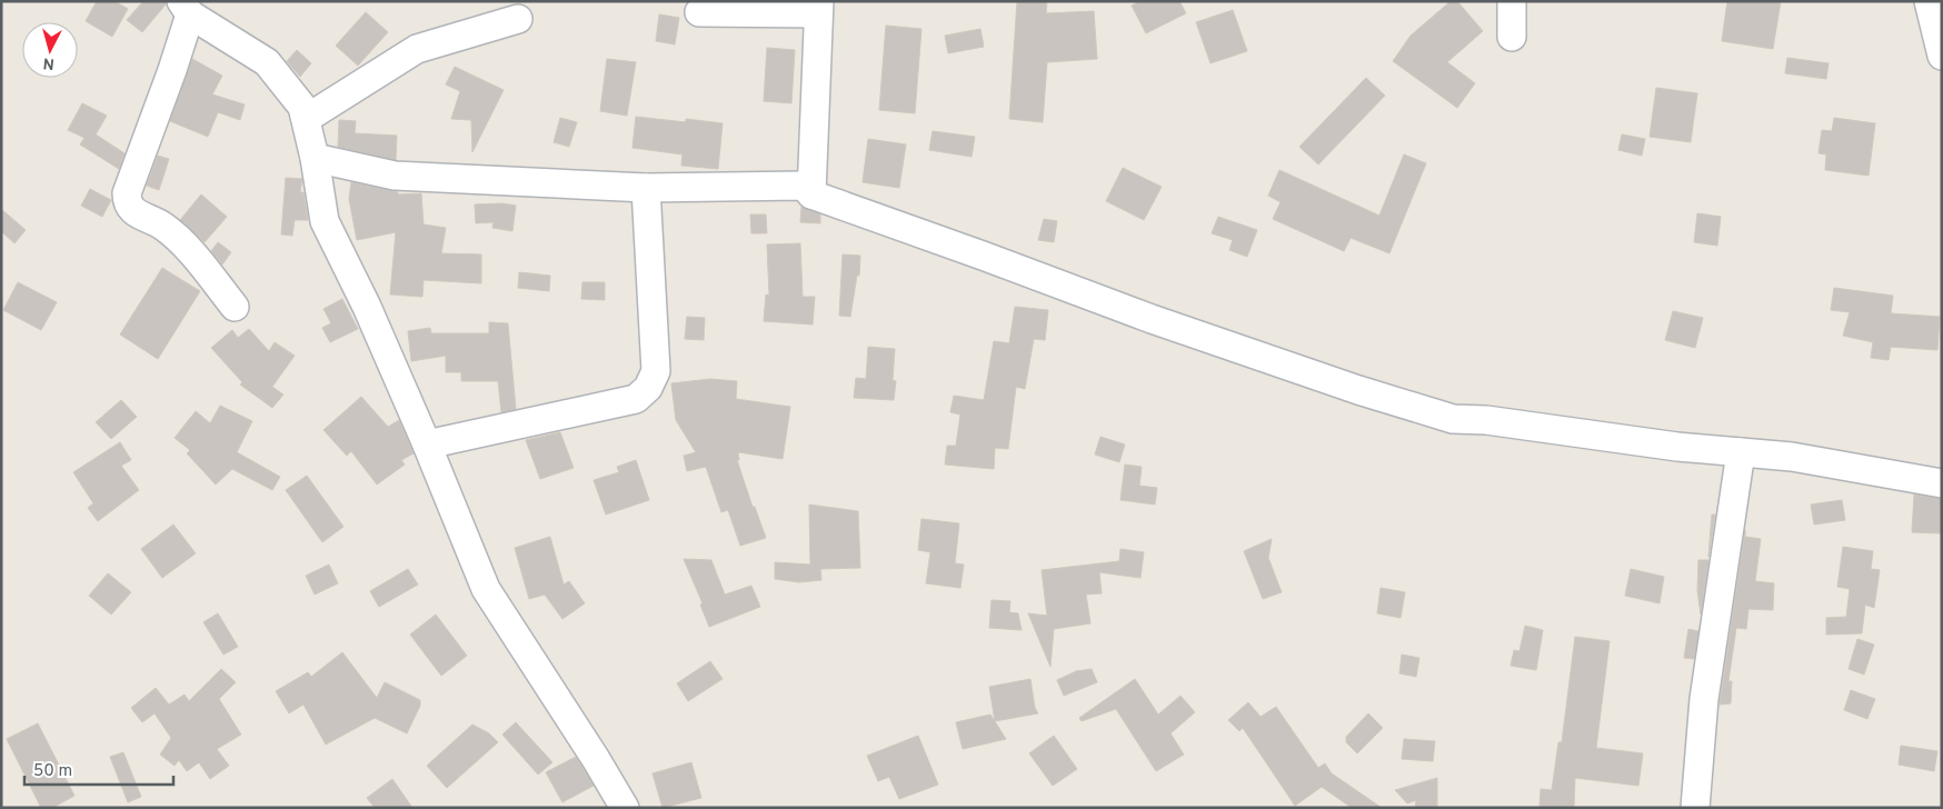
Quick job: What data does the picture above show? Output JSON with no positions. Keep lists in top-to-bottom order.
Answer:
{
  "scale_bar": "50 m",
  "north": "bottom"
}
